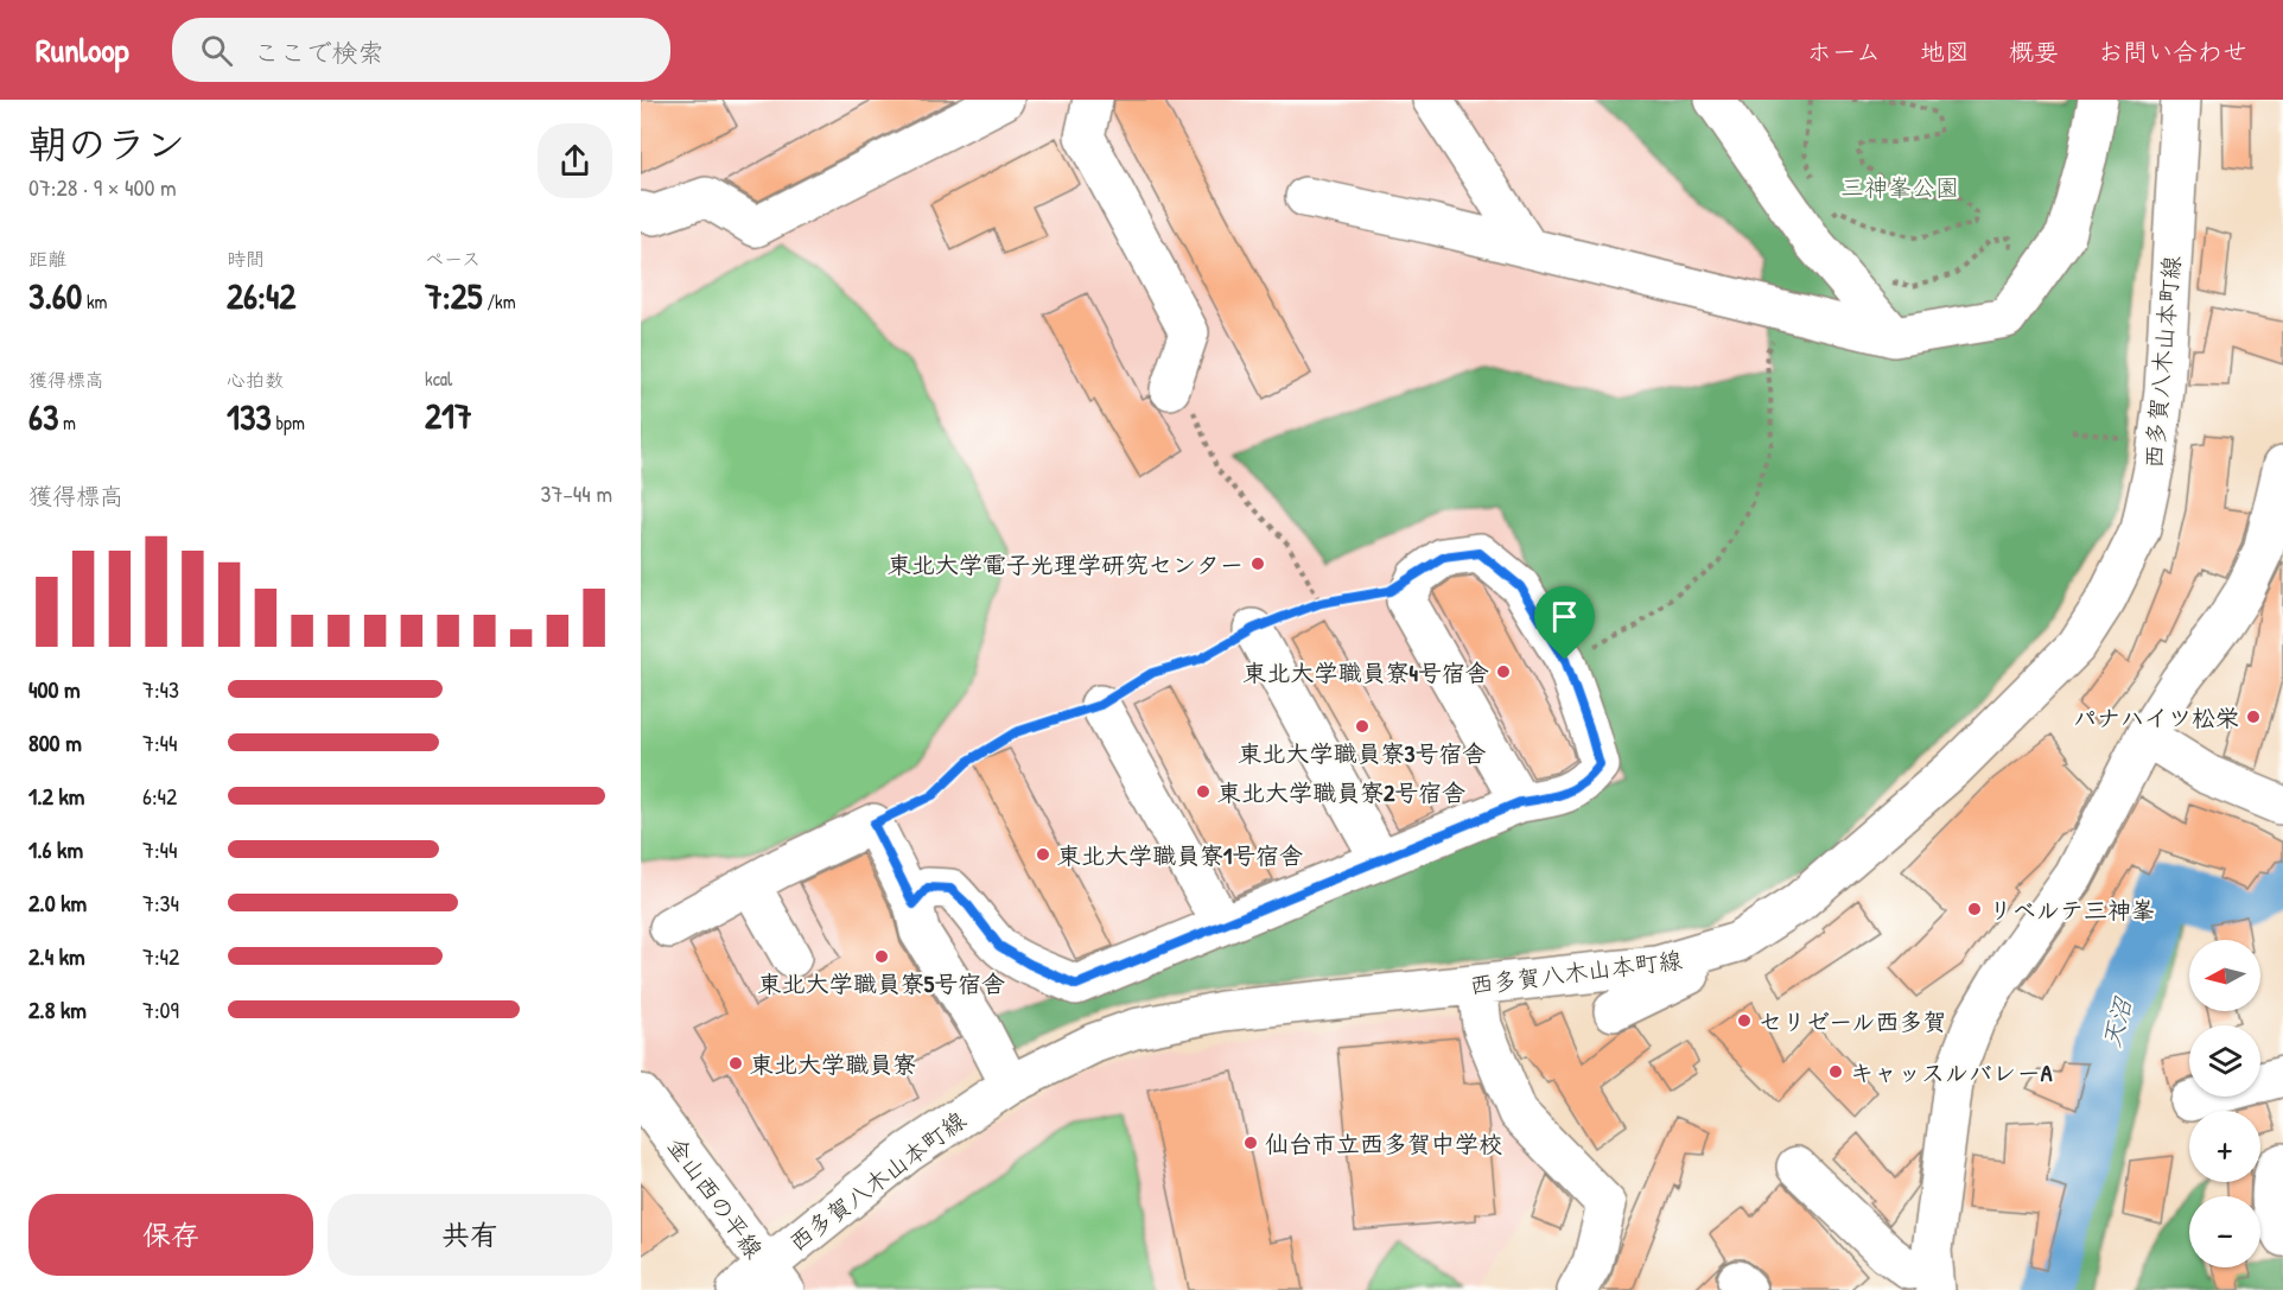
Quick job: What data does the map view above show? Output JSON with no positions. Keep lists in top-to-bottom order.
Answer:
{
  "streets": {
    "street": ["西多賀八木山本町線", "金山西の平線"]
  },
  "crossings": [
    ["西多賀八木山本町線", "金山西の平線"]
  ],
  "water": ["天沼"],
  "parks": ["三神峯公園"],
  "places": [
    "東北大学電子光理学研究センター",
    "東北大学職員寮4号宿舎",
    "パナハイツ松栄",
    "東北大学職員寮3号宿舎",
    "東北大学職員寮2号宿舎",
    "東北大学職員寮1号宿舎",
    "リベルテ三神峯",
    "東北大学職員寮5号宿舎",
    "セリゼール西多賀",
    "東北大学職員寮",
    "キャッスルバレーA",
    "仙台市立西多賀中学校"
  ],
  "north": "left",
  "page": {
    "header": "Runloop",
    "search": "ここで検索",
    "nav": [
      "ホーム",
      "地図",
      "概要",
      "お問い合わせ"
    ],
    "heading": ["朝のラン", "07:28 · 9 × 400 m"],
    "stats": [
      ["距離", "3.60 km"],
      ["時間", "26:42"],
      ["ペース", "7:25 /km"],
      ["獲得標高", "63 m"],
      ["心拍数", "133 bpm"],
      ["kcal", "217"]
    ],
    "chart": ["獲得標高", "37–44 m"],
    "list": [
      {
        "name": "400 m",
        "note": "7:43"
      },
      {
        "name": "800 m",
        "note": "7:44"
      },
      {
        "name": "1.2 km",
        "note": "6:42"
      },
      {
        "name": "1.6 km",
        "note": "7:44"
      },
      {
        "name": "2.0 km",
        "note": "7:34"
      },
      {
        "name": "2.4 km",
        "note": "7:42"
      },
      {
        "name": "2.8 km",
        "note": "7:09"
      }
    ],
    "map_buttons": ["+", "−"],
    "buttons": ["保存", "共有"]
  }
}
